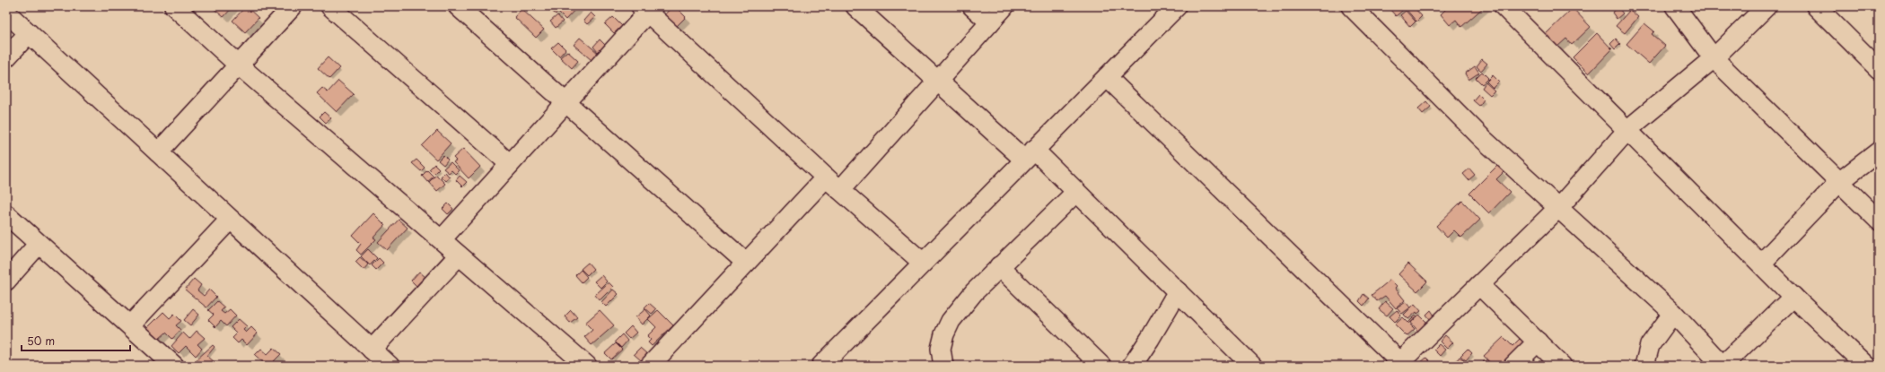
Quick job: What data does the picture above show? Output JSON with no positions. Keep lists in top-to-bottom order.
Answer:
{
  "scale_bar": "50 m"
}
